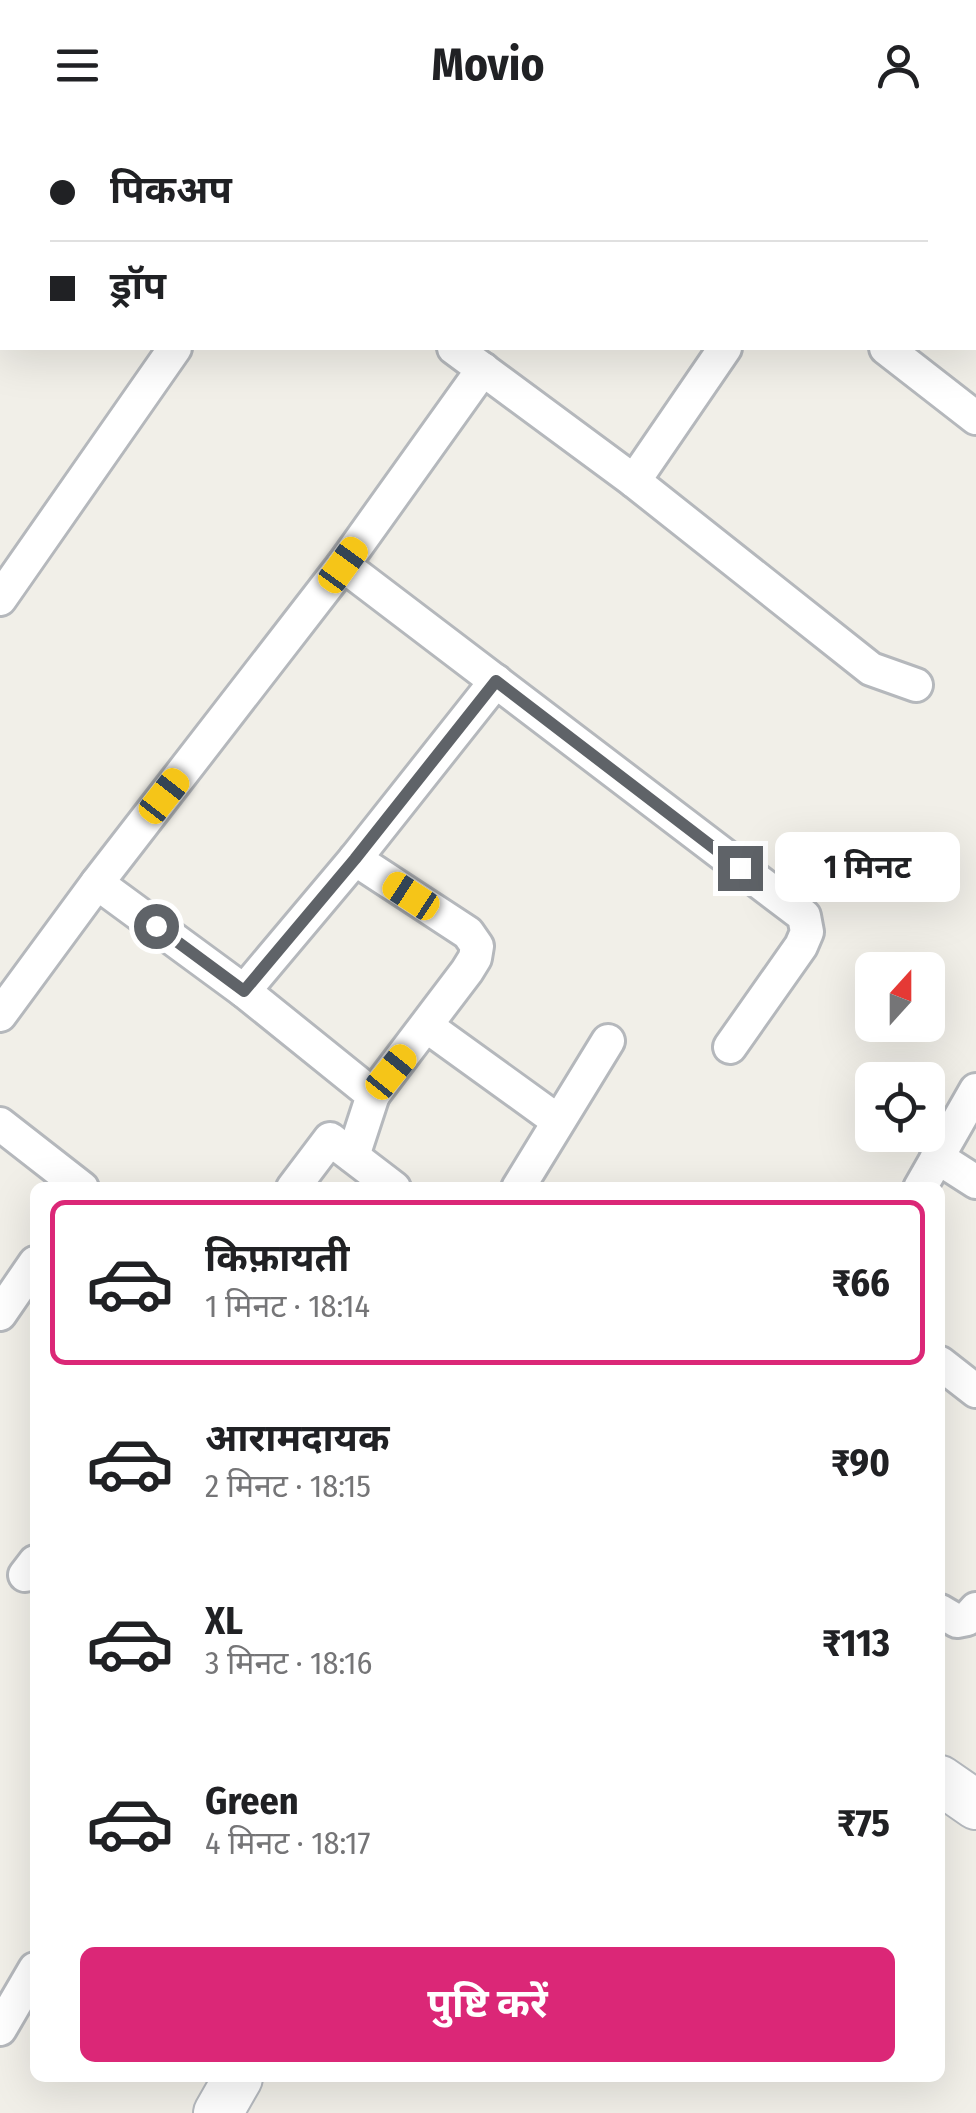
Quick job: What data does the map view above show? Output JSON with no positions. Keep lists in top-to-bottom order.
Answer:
{
  "north": "top",
  "page": {
    "header": "Movio",
    "banner": ["पिकअप", "ड्रॉप"],
    "bubble": "1 मिनट",
    "list": [
      {
        "name": "किफ़ायती",
        "note": "1 मिनट · 18:14",
        "value": "₹66"
      },
      {
        "name": "आरामदायक",
        "note": "2 मिनट · 18:15",
        "value": "₹90"
      },
      {
        "name": "XL",
        "note": "3 मिनट · 18:16",
        "value": "₹113"
      },
      {
        "name": "Green",
        "note": "4 मिनट · 18:17",
        "value": "₹75"
      }
    ],
    "buttons": "पुष्टि करें"
  }
}
